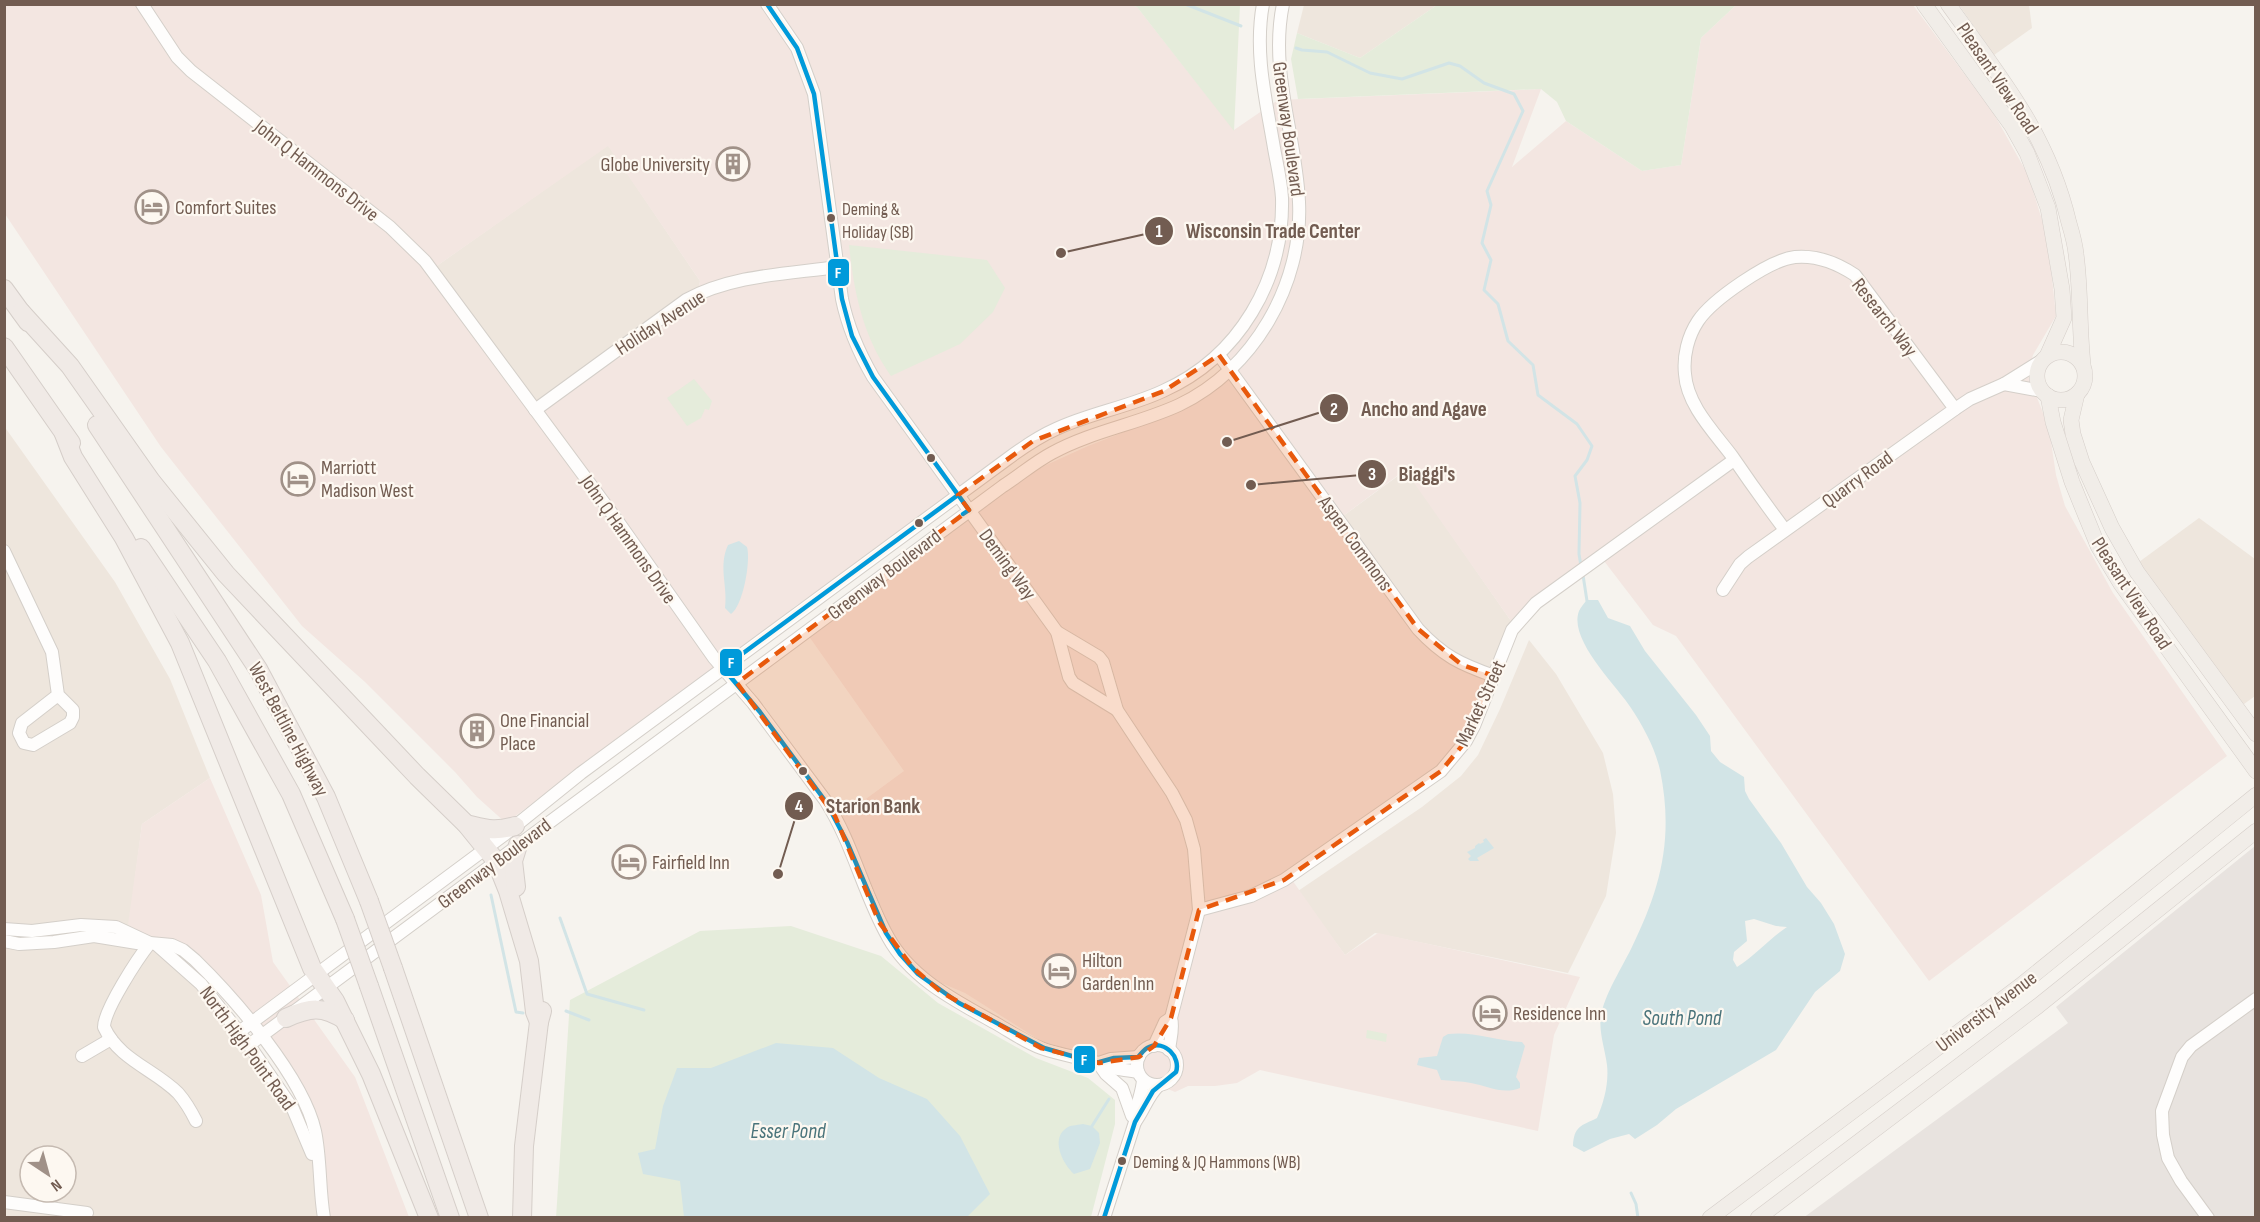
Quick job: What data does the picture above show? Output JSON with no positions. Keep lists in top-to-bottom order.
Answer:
{
  "streets": {
    "highway": ["West Beltline Highway"],
    "main road": ["Pleasant View Road", "University Avenue"],
    "street": [
      "Greenway Boulevard",
      "John Q Hammons Drive",
      "Research Way",
      "Holiday Avenue",
      "Quarry Road",
      "Aspen Commons",
      "Deming Way",
      "Market Street",
      "North High Point Road"
    ]
  },
  "crossings": [
    ["Pleasant View Road", "Quarry Road"],
    ["Greenway Boulevard", "John Q Hammons Drive"],
    ["Greenway Boulevard", "Aspen Commons"],
    ["Greenway Boulevard", "Deming Way"],
    ["Greenway Boulevard", "North High Point Road"],
    ["John Q Hammons Drive", "Holiday Avenue"],
    ["John Q Hammons Drive", "Deming Way"],
    ["Research Way", "Quarry Road"],
    ["Research Way", "Market Street"],
    ["Holiday Avenue", "Deming Way"],
    ["Aspen Commons", "Market Street"],
    ["Deming Way", "Market Street"]
  ],
  "water": ["South Pond", "Esser Pond"],
  "places": {
    "building": ["Globe University", "One Financial Place"],
    "hotel": [
      "Comfort Suites",
      "Marriott Madison West",
      "Fairfield Inn",
      "Hilton Garden Inn",
      "Residence Inn"
    ],
    "other": [
      "Deming & Holiday (SB)",
      "Wisconsin Trade Center",
      "Ancho and Agave",
      "Biaggi's",
      "Starion Bank",
      "Deming & JQ Hammons (WB)"
    ]
  },
  "lines": ["transit line F"],
  "north": "bottom right"
}
